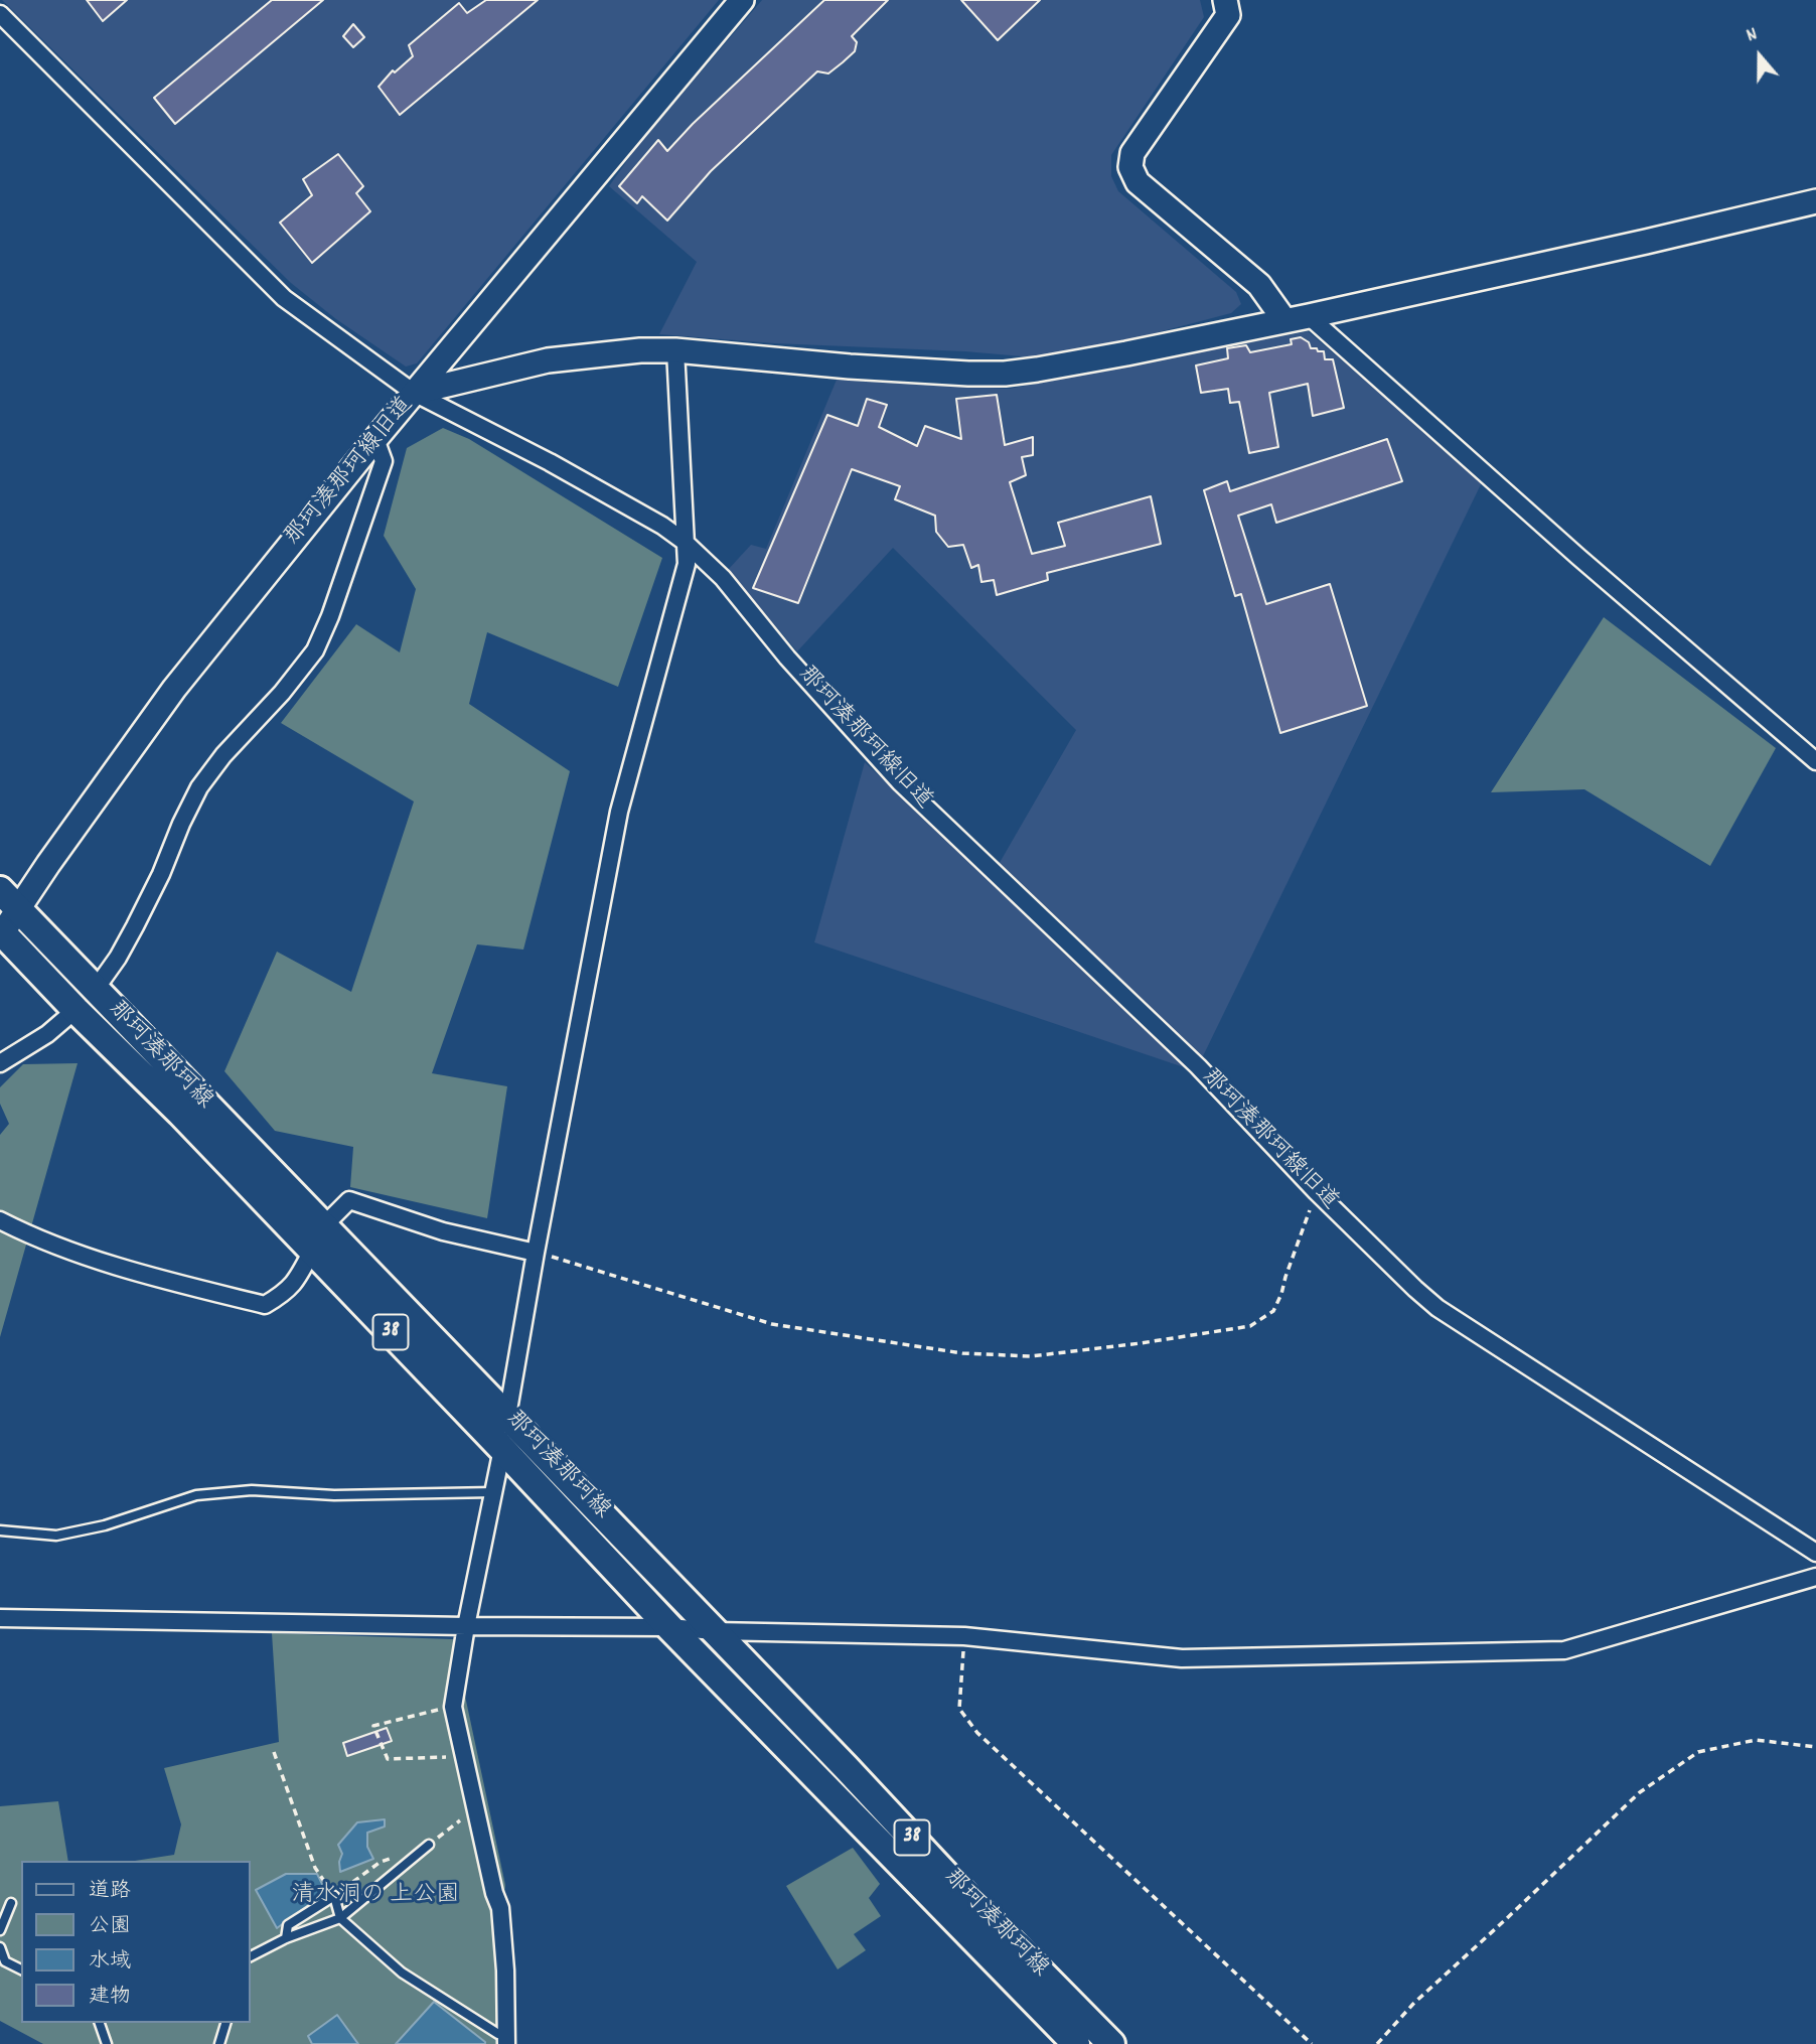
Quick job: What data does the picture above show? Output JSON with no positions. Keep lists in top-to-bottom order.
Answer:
{
  "streets": {
    "main road": ["那珂湊那珂線", "38"],
    "street": ["那珂湊那珂線旧道"]
  },
  "crossings": [
    ["那珂湊那珂線旧道", "那珂湊那珂線"]
  ],
  "parks": ["清水洞の 上公園"],
  "legend": [
    "道路",
    "公園",
    "水域",
    "建物"
  ],
  "north": "top"
}
